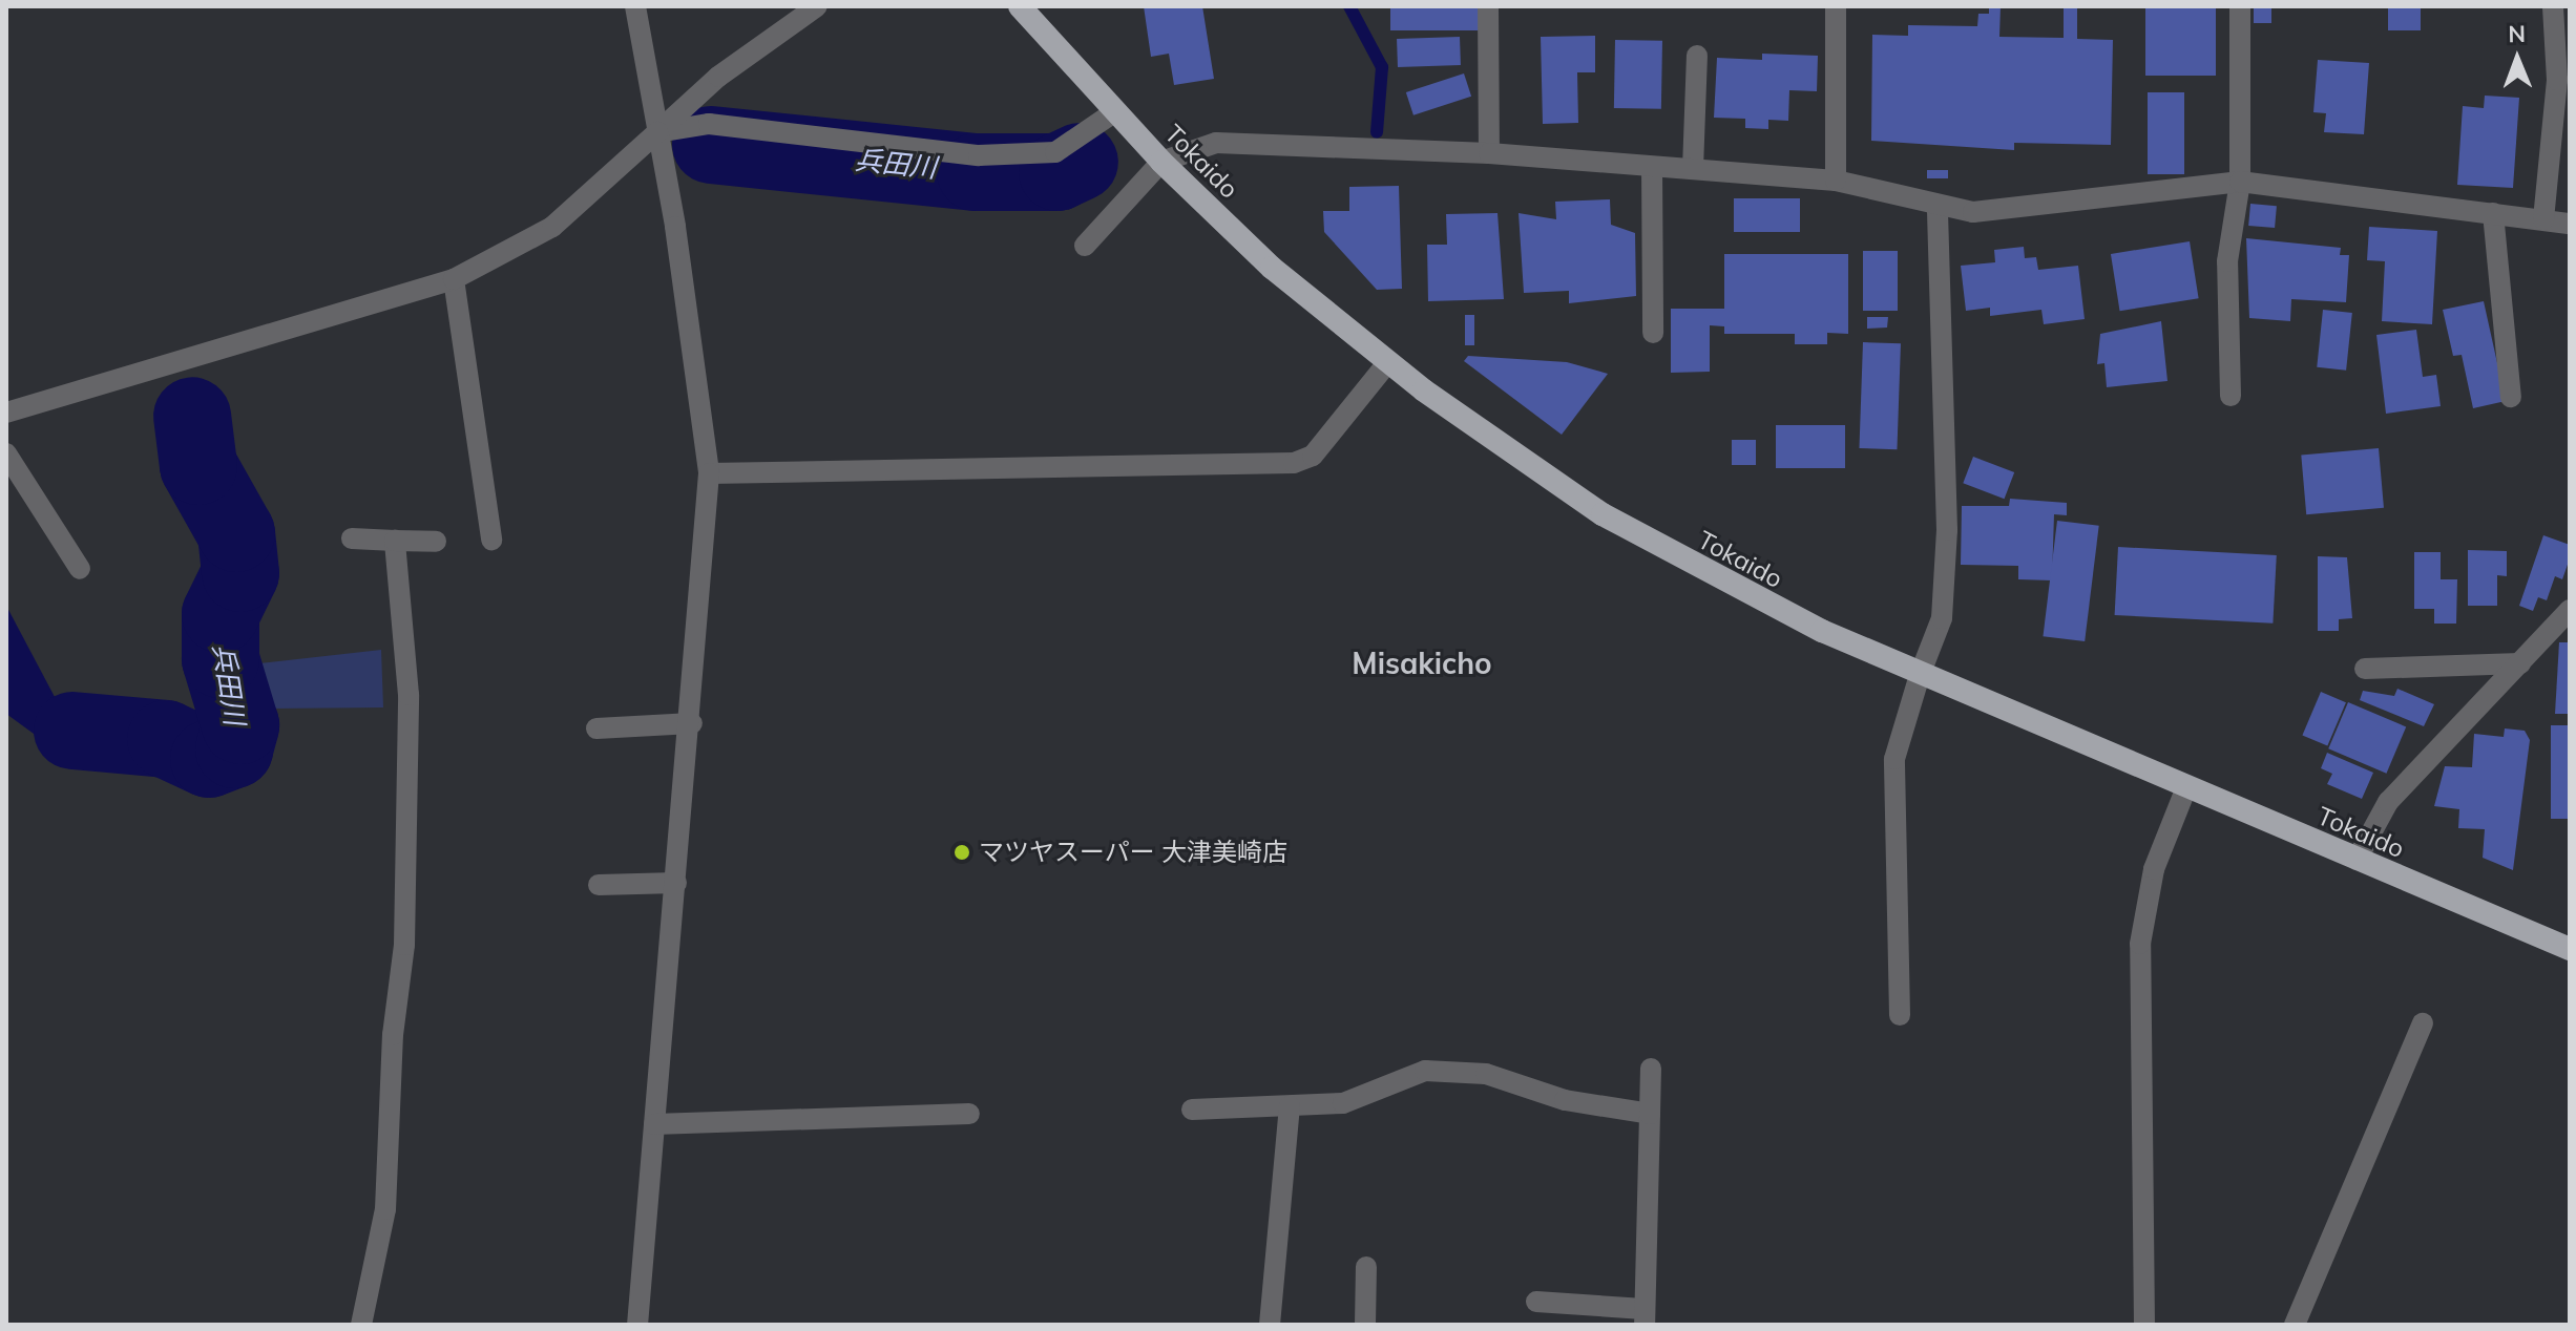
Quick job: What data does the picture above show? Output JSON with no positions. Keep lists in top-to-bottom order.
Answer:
{
  "streets": {
    "highway": ["Tokaido"]
  },
  "districts": ["Misakicho"],
  "water": ["兵田川"],
  "places": ["マツヤスーパー 大津美崎店"],
  "north": "top"
}
